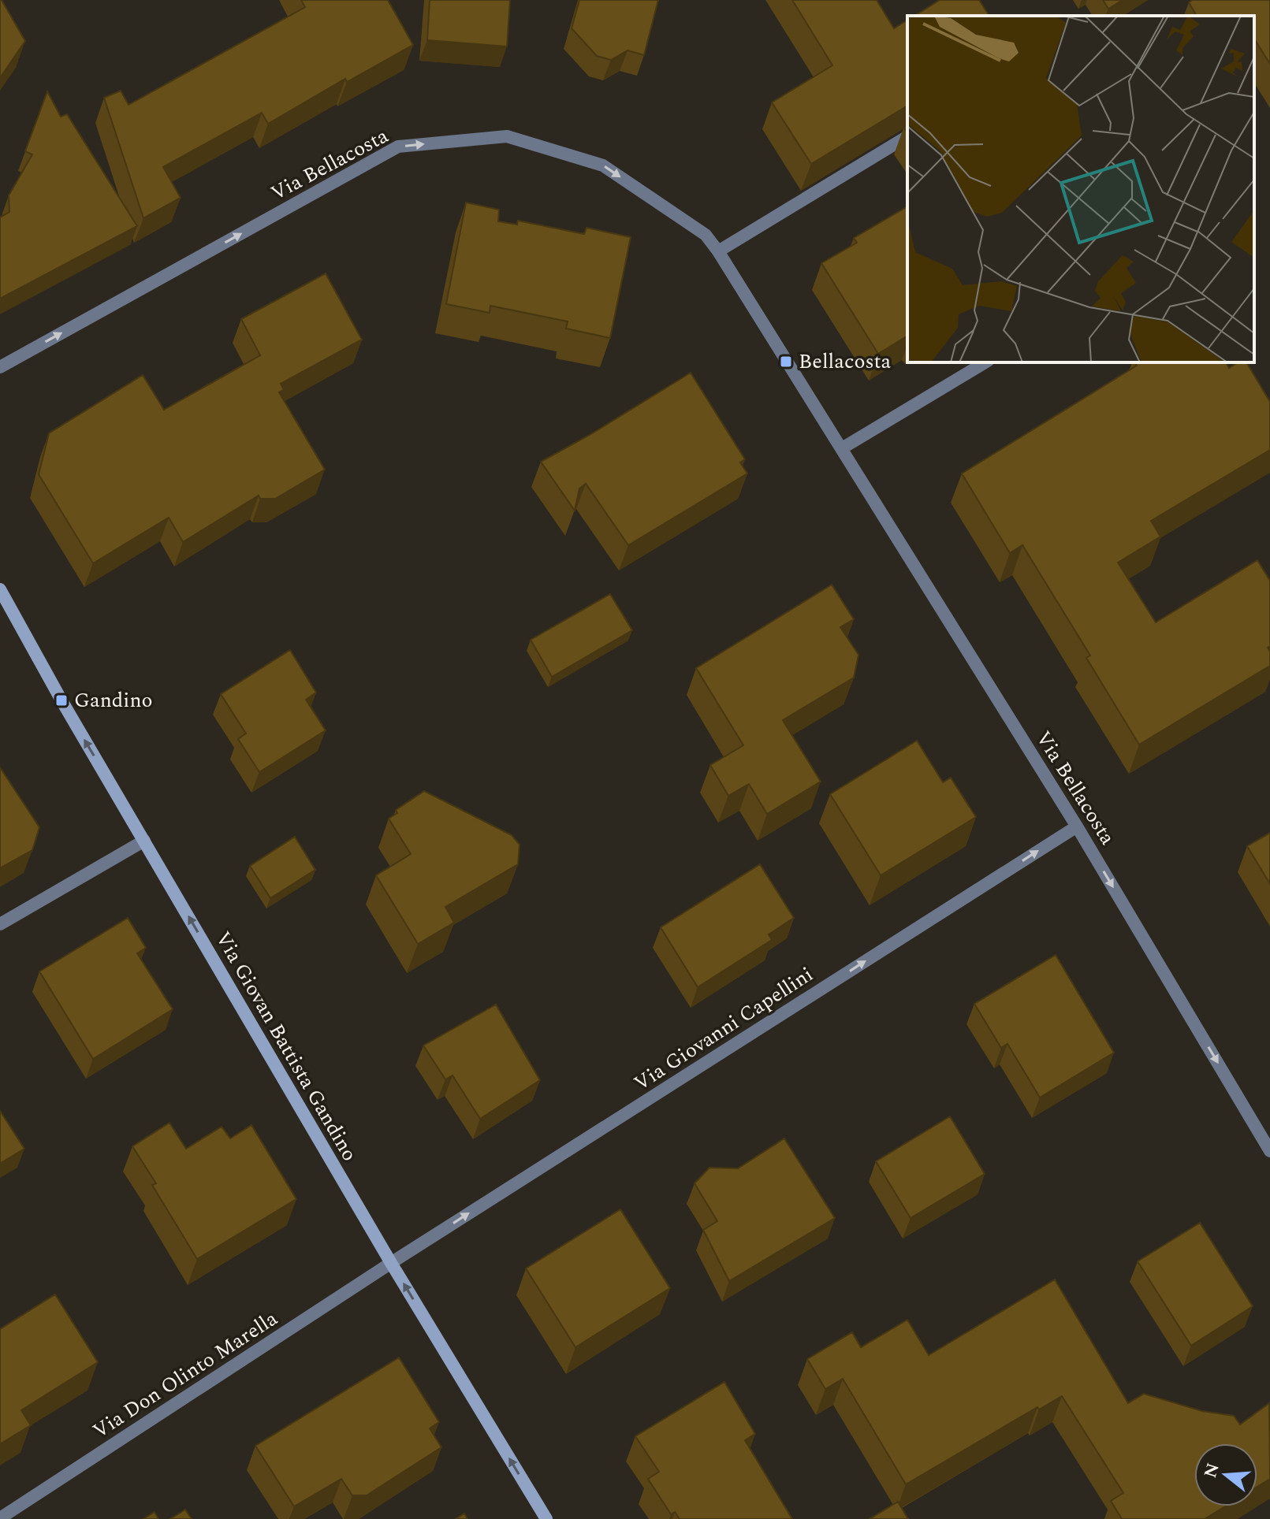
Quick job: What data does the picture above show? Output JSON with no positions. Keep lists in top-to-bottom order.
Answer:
{
  "streets": {
    "street": [
      "Via Bellacosta",
      "Via Giovanni Capellini",
      "Via Giovan Battista Gandino",
      "Via Don Olinto Marella"
    ]
  },
  "crossings": [
    ["Via Bellacosta", "Via Giovanni Capellini"],
    ["Via Giovanni Capellini", "Via Giovan Battista Gandino"],
    ["Via Giovanni Capellini", "Via Don Olinto Marella"],
    ["Via Giovan Battista Gandino", "Via Don Olinto Marella"]
  ],
  "one_way": ["Via Giovanni Capellini", "Via Giovan Battista Gandino"],
  "places": {
    "transit": ["Bellacosta", "Gandino"]
  },
  "north": "left"
}
